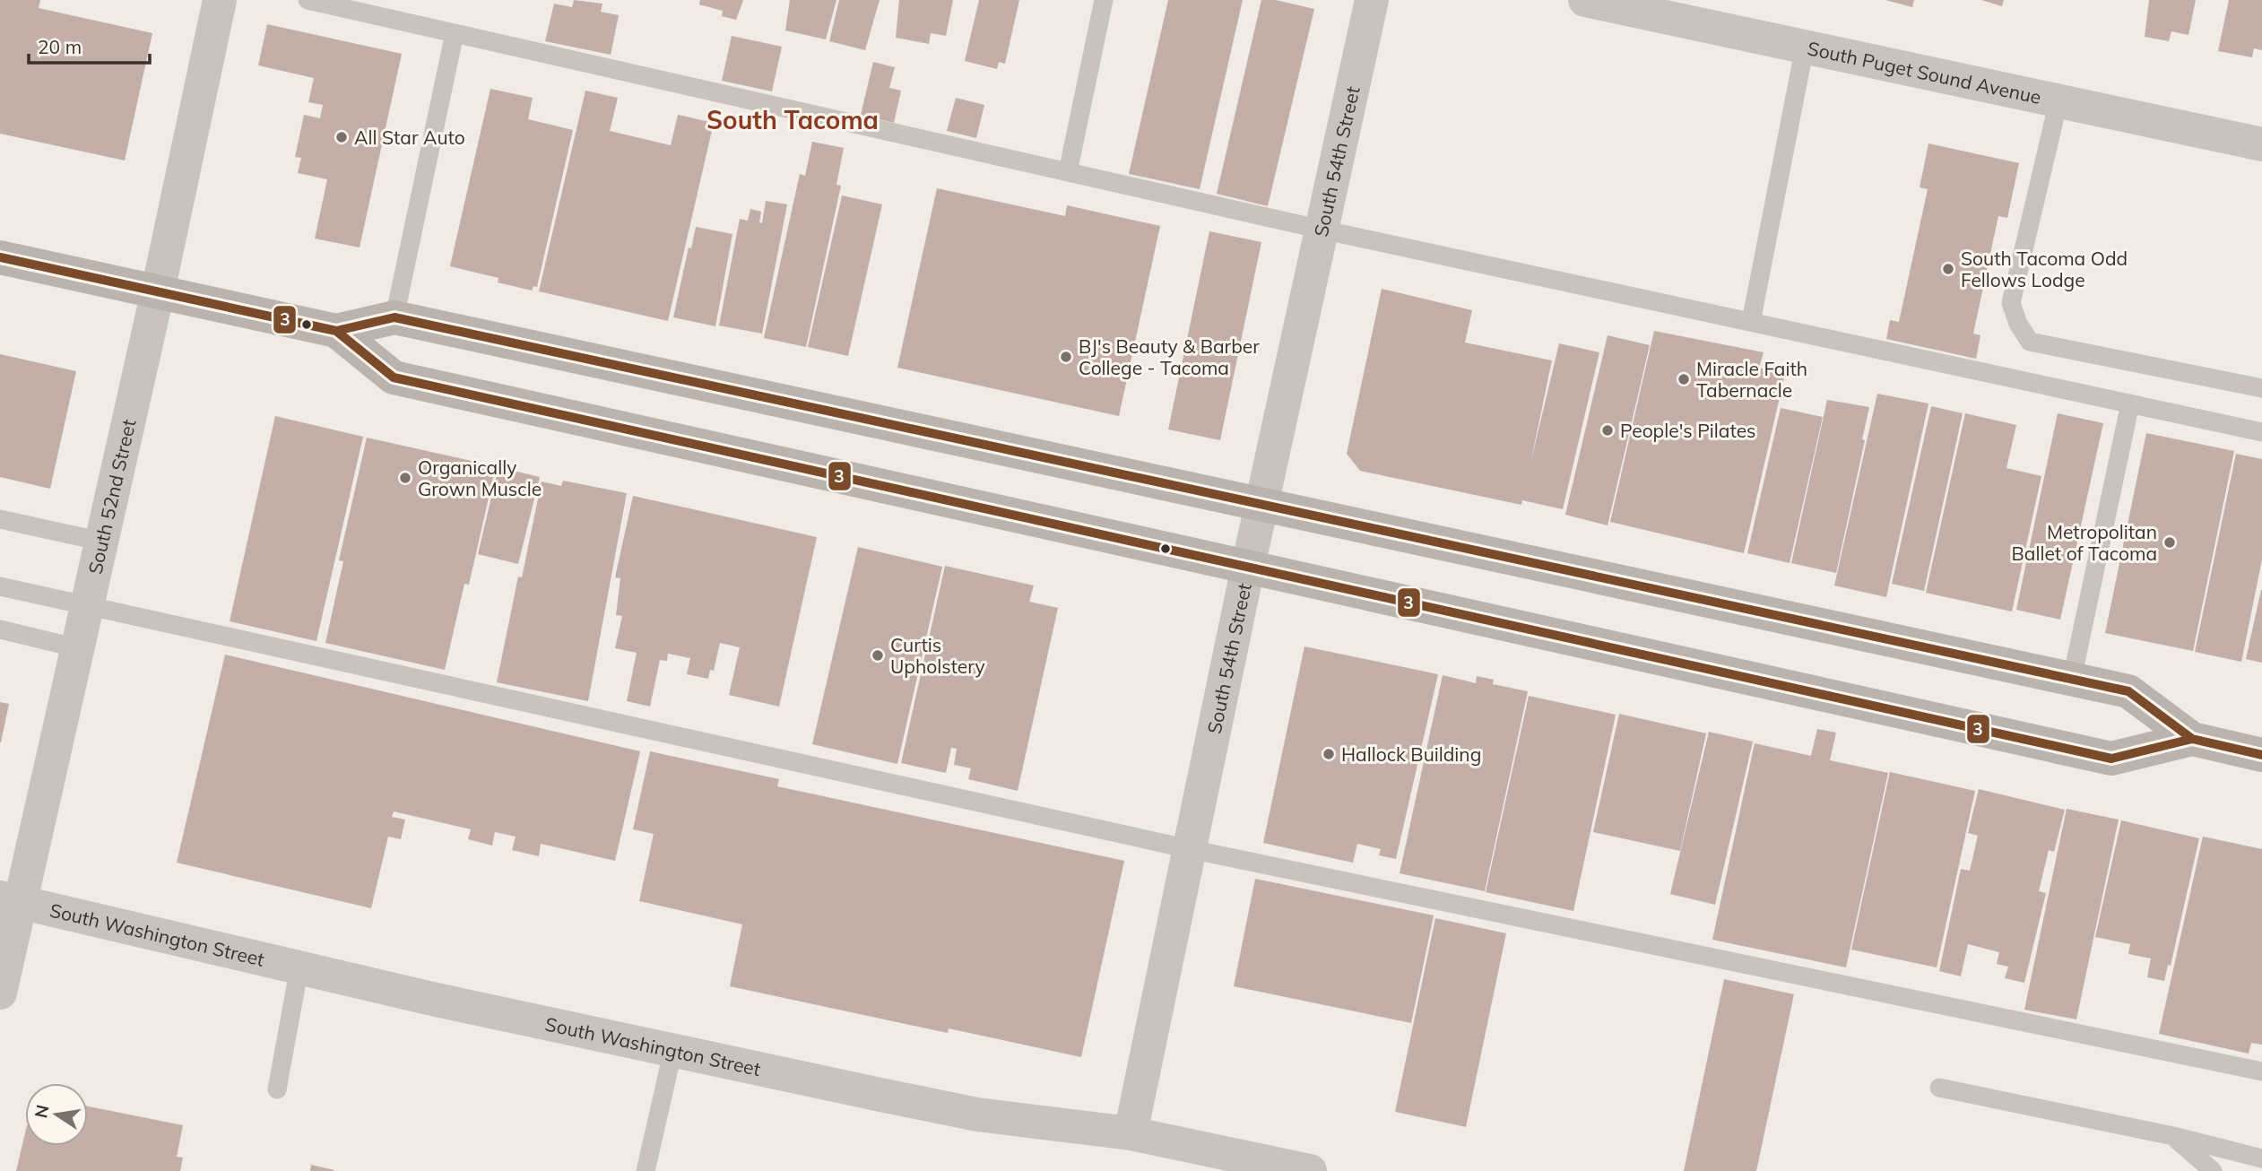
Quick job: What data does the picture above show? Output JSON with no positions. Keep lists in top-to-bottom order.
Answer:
{
  "streets": {
    "street": [
      "South Puget Sound Avenue",
      "South 54th Street",
      "South 52nd Street",
      "South Washington Street"
    ]
  },
  "crossings": [
    ["South 54th Street", "South Washington Street"],
    ["South 52nd Street", "South Washington Street"]
  ],
  "districts": ["South Tacoma"],
  "places": [
    "All Star Auto",
    "South Tacoma Odd Fellows Lodge",
    "BJ's Beauty & Barber College - Tacoma",
    "Miracle Faith Tabernacle",
    "People's Pilates",
    "Organically Grown Muscle",
    "Metropolitan Ballet of Tacoma",
    "Curtis Upholstery",
    "Hallock Building"
  ],
  "lines": ["transit line 3"],
  "scale_bar": "20 m",
  "north": "left"
}
